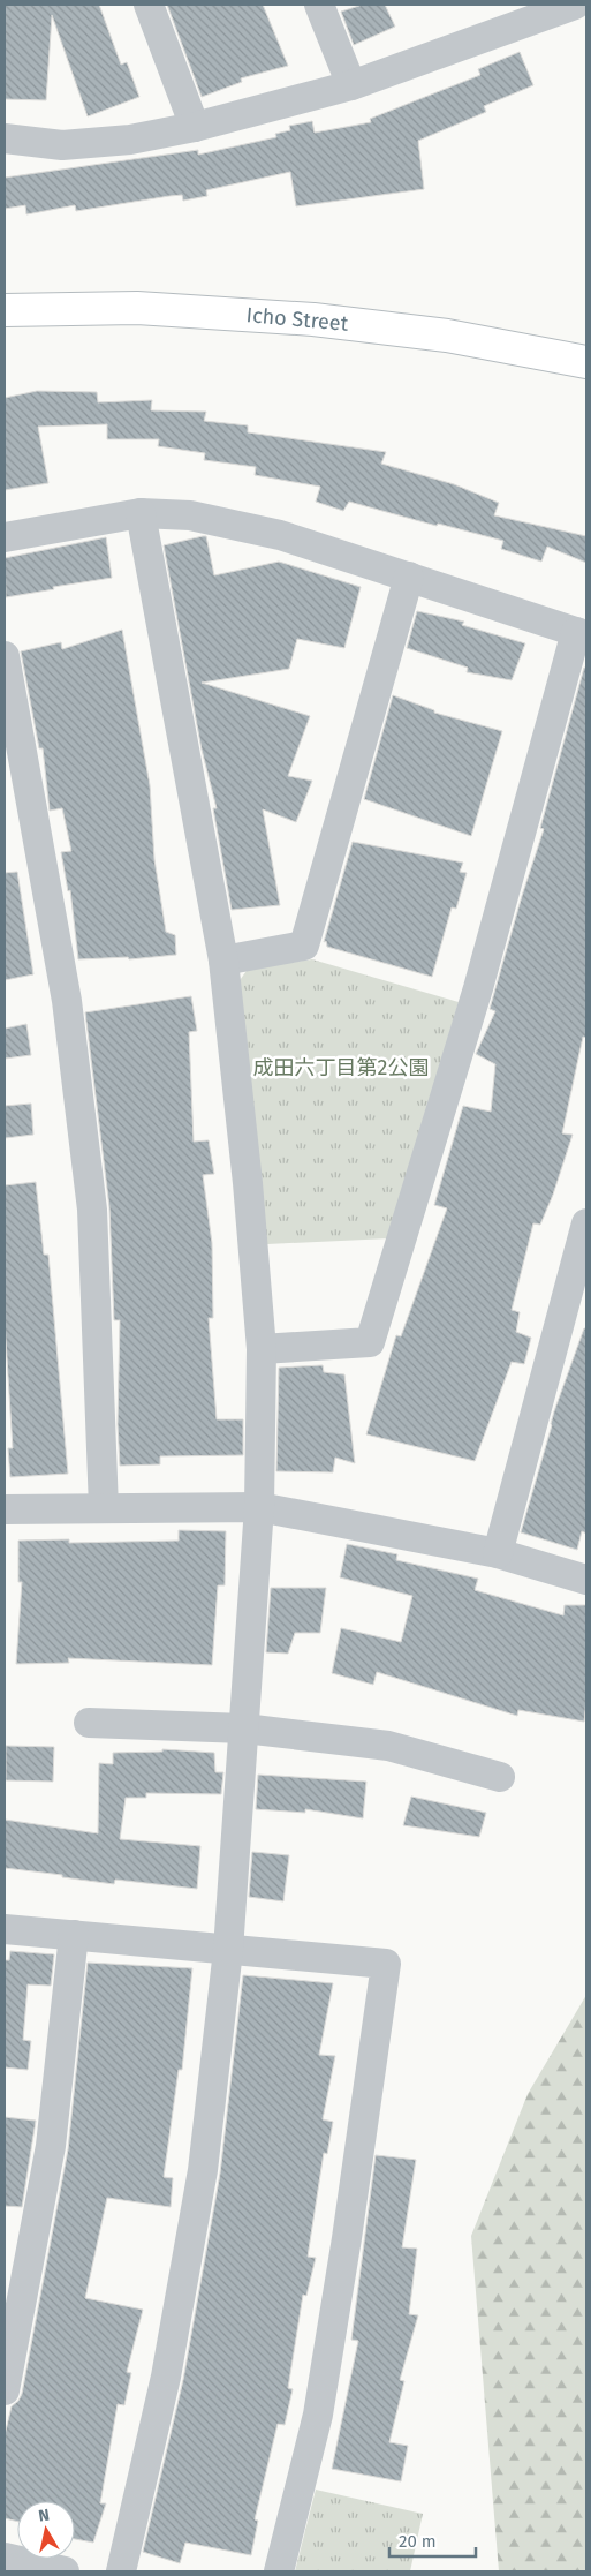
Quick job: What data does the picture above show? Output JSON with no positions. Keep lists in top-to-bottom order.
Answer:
{
  "streets": {
    "street": ["Icho Street"]
  },
  "parks": ["成田六丁目第2公園"],
  "scale_bar": "20 m",
  "north": "top"
}
